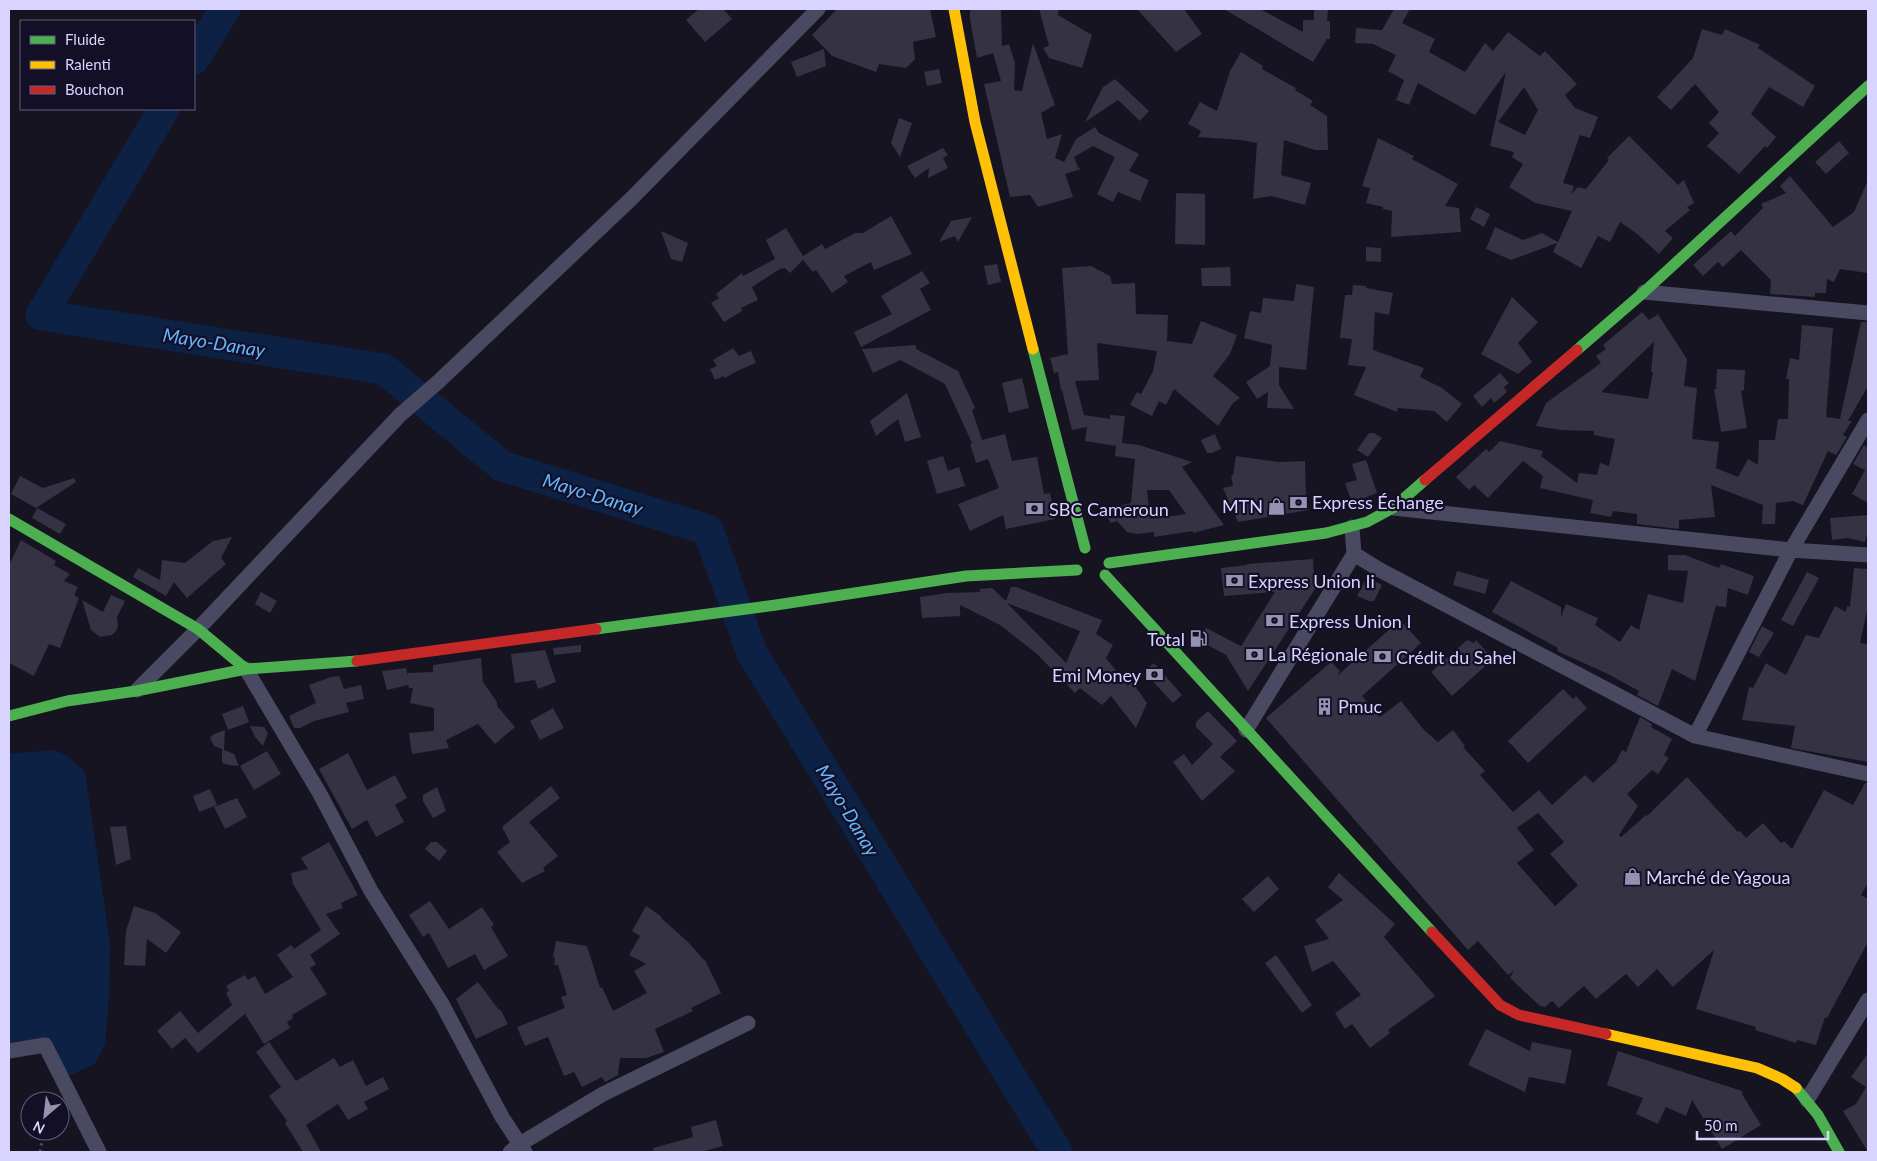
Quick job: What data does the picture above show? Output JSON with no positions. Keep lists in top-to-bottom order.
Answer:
{
  "water": ["Mayo-Danay"],
  "places": {
    "bank": [
      "Express Échange",
      "SBC Cameroun",
      "Express Union Ii",
      "Express Union I",
      "La Régionale",
      "Crédit du Sahel",
      "Emi Money"
    ],
    "shop": ["MTN", "Marché de Yagoua"],
    "fuel station": ["Total"],
    "building": ["Pmuc"]
  },
  "legend": ["Fluide", "Ralenti", "Bouchon"],
  "scale_bar": "50 m",
  "north": "bottom left"
}
